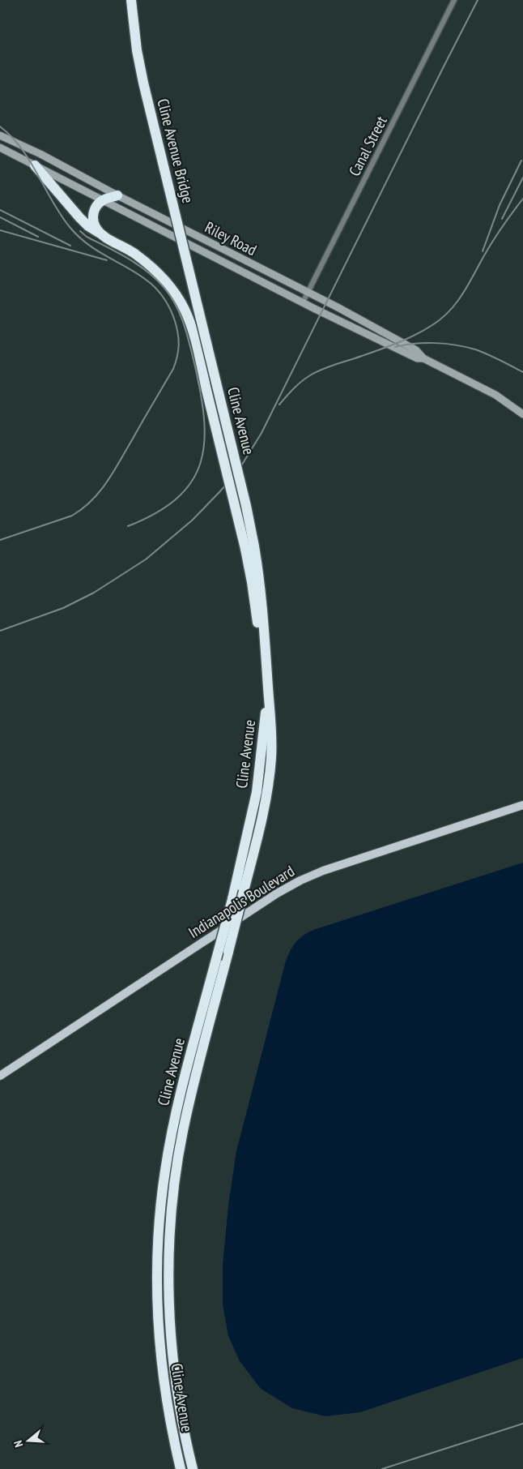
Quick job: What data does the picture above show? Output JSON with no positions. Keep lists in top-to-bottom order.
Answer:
{
  "streets": {
    "highway": ["Cline Avenue Bridge", "Cline Avenue"],
    "main road": ["Riley Road", "Indianapolis Boulevard"],
    "street": ["Canal Street"]
  },
  "crossings": [
    ["Canal Street", "Riley Road"],
    ["Cline Avenue Bridge", "Cline Avenue"]
  ],
  "north": "left"
}
